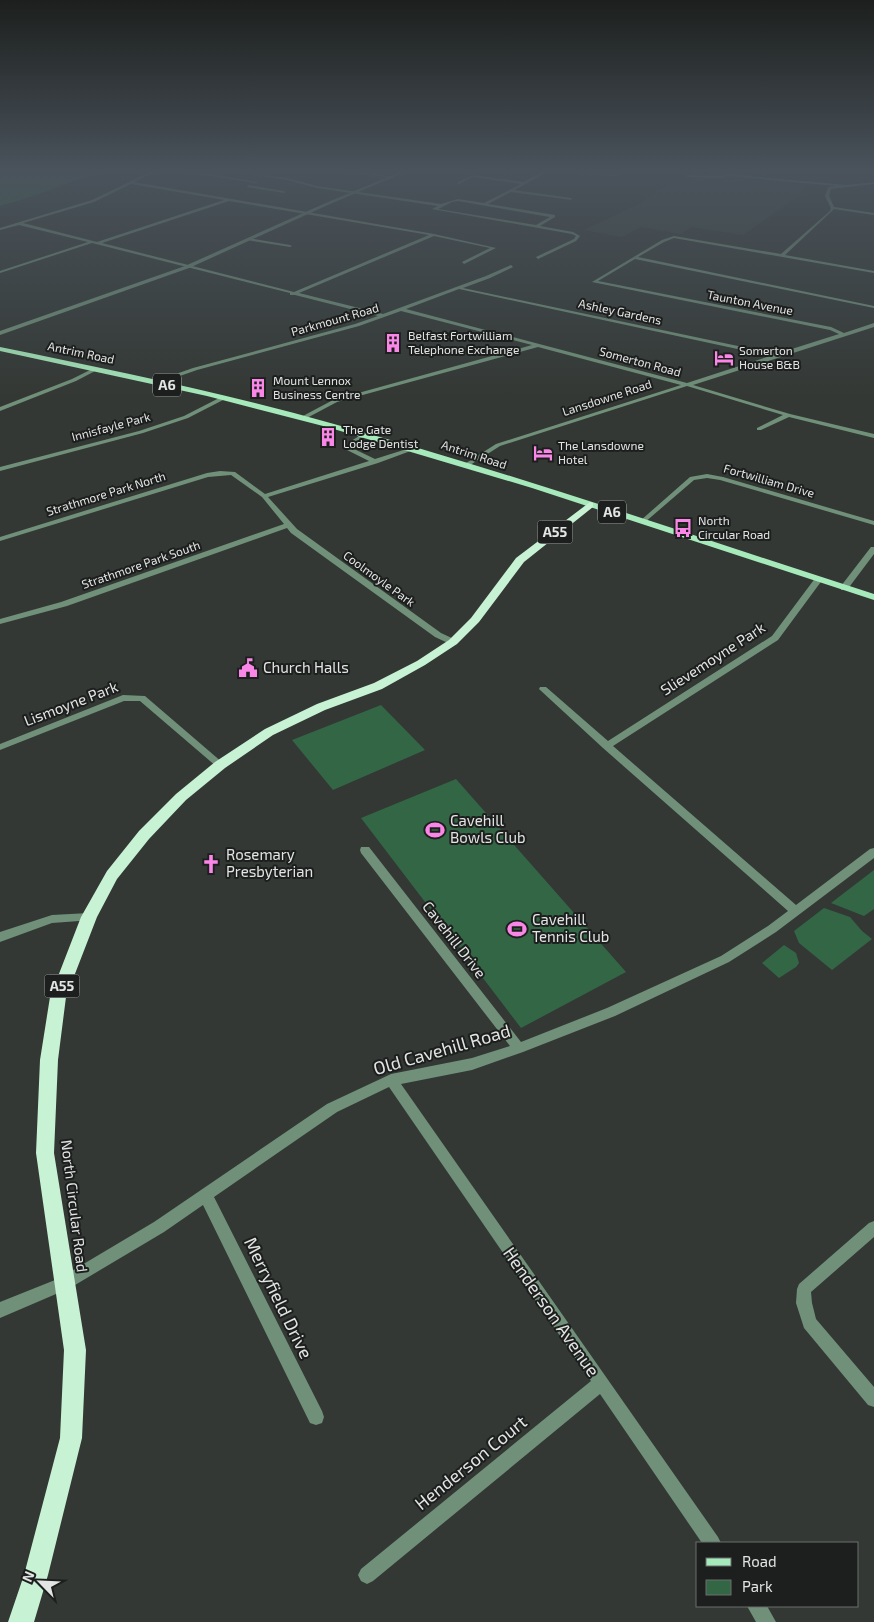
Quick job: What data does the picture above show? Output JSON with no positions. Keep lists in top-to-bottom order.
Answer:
{
  "streets": {
    "highway": ["A55", "North Circular Road"],
    "main road": ["Antrim Road", "A6"],
    "street": [
      "Taunton Avenue",
      "Ashley Gardens",
      "Parkmount Road",
      "Somerton Road",
      "Lansdowne Road",
      "Innisfayle Park",
      "Fortwilliam Drive",
      "Strathmore Park North",
      "Strathmore Park South",
      "Coolmoyle Park",
      "Slievemoyne Park",
      "Lismoyne Park",
      "Cavehill Drive",
      "Old Cavehill Road",
      "Merryfield Drive",
      "Henderson Avenue",
      "Henderson Court"
    ]
  },
  "crossings": [
    ["Taunton Avenue", "Lansdowne Road"],
    ["Ashley Gardens", "Parkmount Road"],
    ["Ashley Gardens", "Lansdowne Road"],
    ["Parkmount Road", "Antrim Road"],
    ["Parkmount Road", "Somerton Road"],
    ["Antrim Road", "Lansdowne Road"],
    ["Antrim Road", "Innisfayle Park"],
    ["Antrim Road", "Fortwilliam Drive"],
    ["Antrim Road", "Slievemoyne Park"],
    ["Antrim Road", "North Circular Road"],
    ["Somerton Road", "Lansdowne Road"],
    ["Strathmore Park North", "Coolmoyle Park"],
    ["Strathmore Park South", "Coolmoyle Park"],
    ["Coolmoyle Park", "North Circular Road"],
    ["Lismoyne Park", "North Circular Road"],
    ["Cavehill Drive", "Old Cavehill Road"],
    ["Old Cavehill Road", "North Circular Road"],
    ["Old Cavehill Road", "Merryfield Drive"],
    ["Old Cavehill Road", "Henderson Avenue"],
    ["Henderson Avenue", "Henderson Court"]
  ],
  "places": {
    "building": ["Belfast Fortwilliam Telephone Exchange", "Mount Lennox Business Centre", "The Gate Lodge Dentist"],
    "hotel": ["Somerton House B&B", "The Lansdowne Hotel"],
    "bus stop": ["North Circular Road"],
    "public building": ["Church Halls"],
    "sports": ["Cavehill Bowls Club", "Cavehill Tennis Club"],
    "church": ["Rosemary Presbyterian"]
  },
  "legend": ["Road", "Park"],
  "north": "top left"
}
